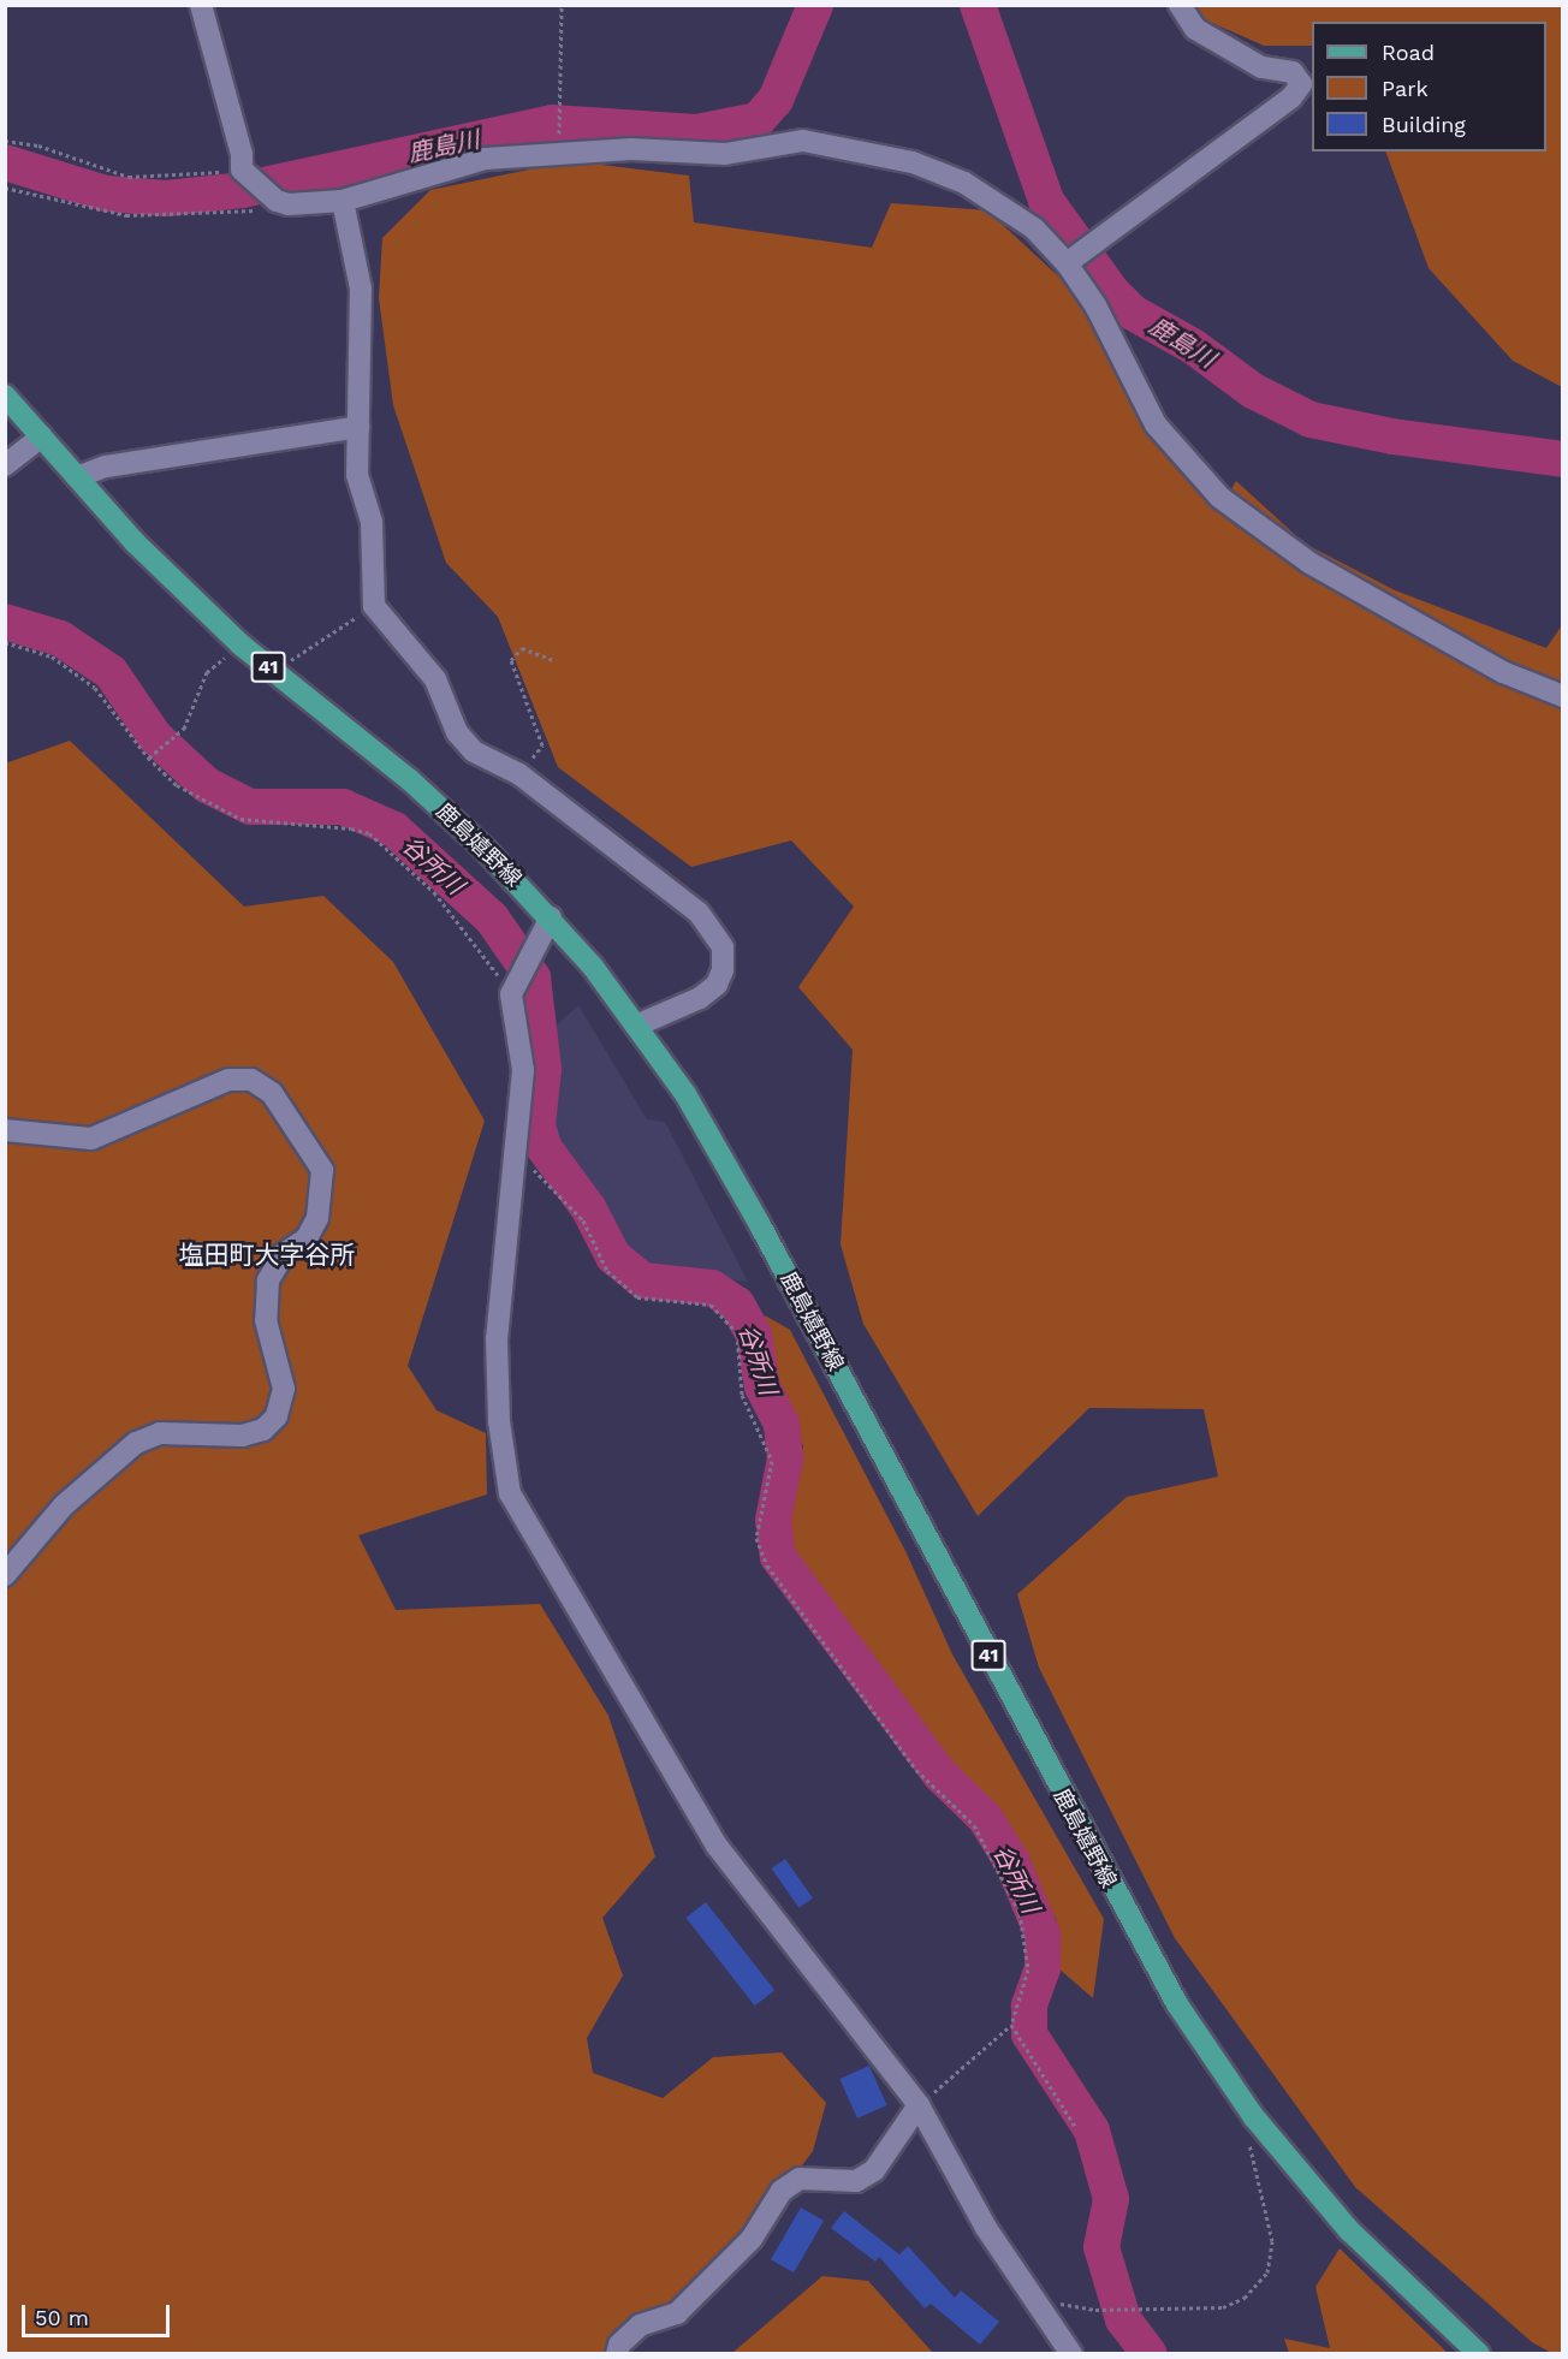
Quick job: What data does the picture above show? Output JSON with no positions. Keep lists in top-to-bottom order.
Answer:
{
  "streets": {
    "main road": ["41", "鹿島嬉野線"]
  },
  "districts": ["塩田町大字谷所"],
  "water": ["鹿島川", "谷所川"],
  "legend": ["Road", "Park", "Building"],
  "scale_bar": "50 m"
}
